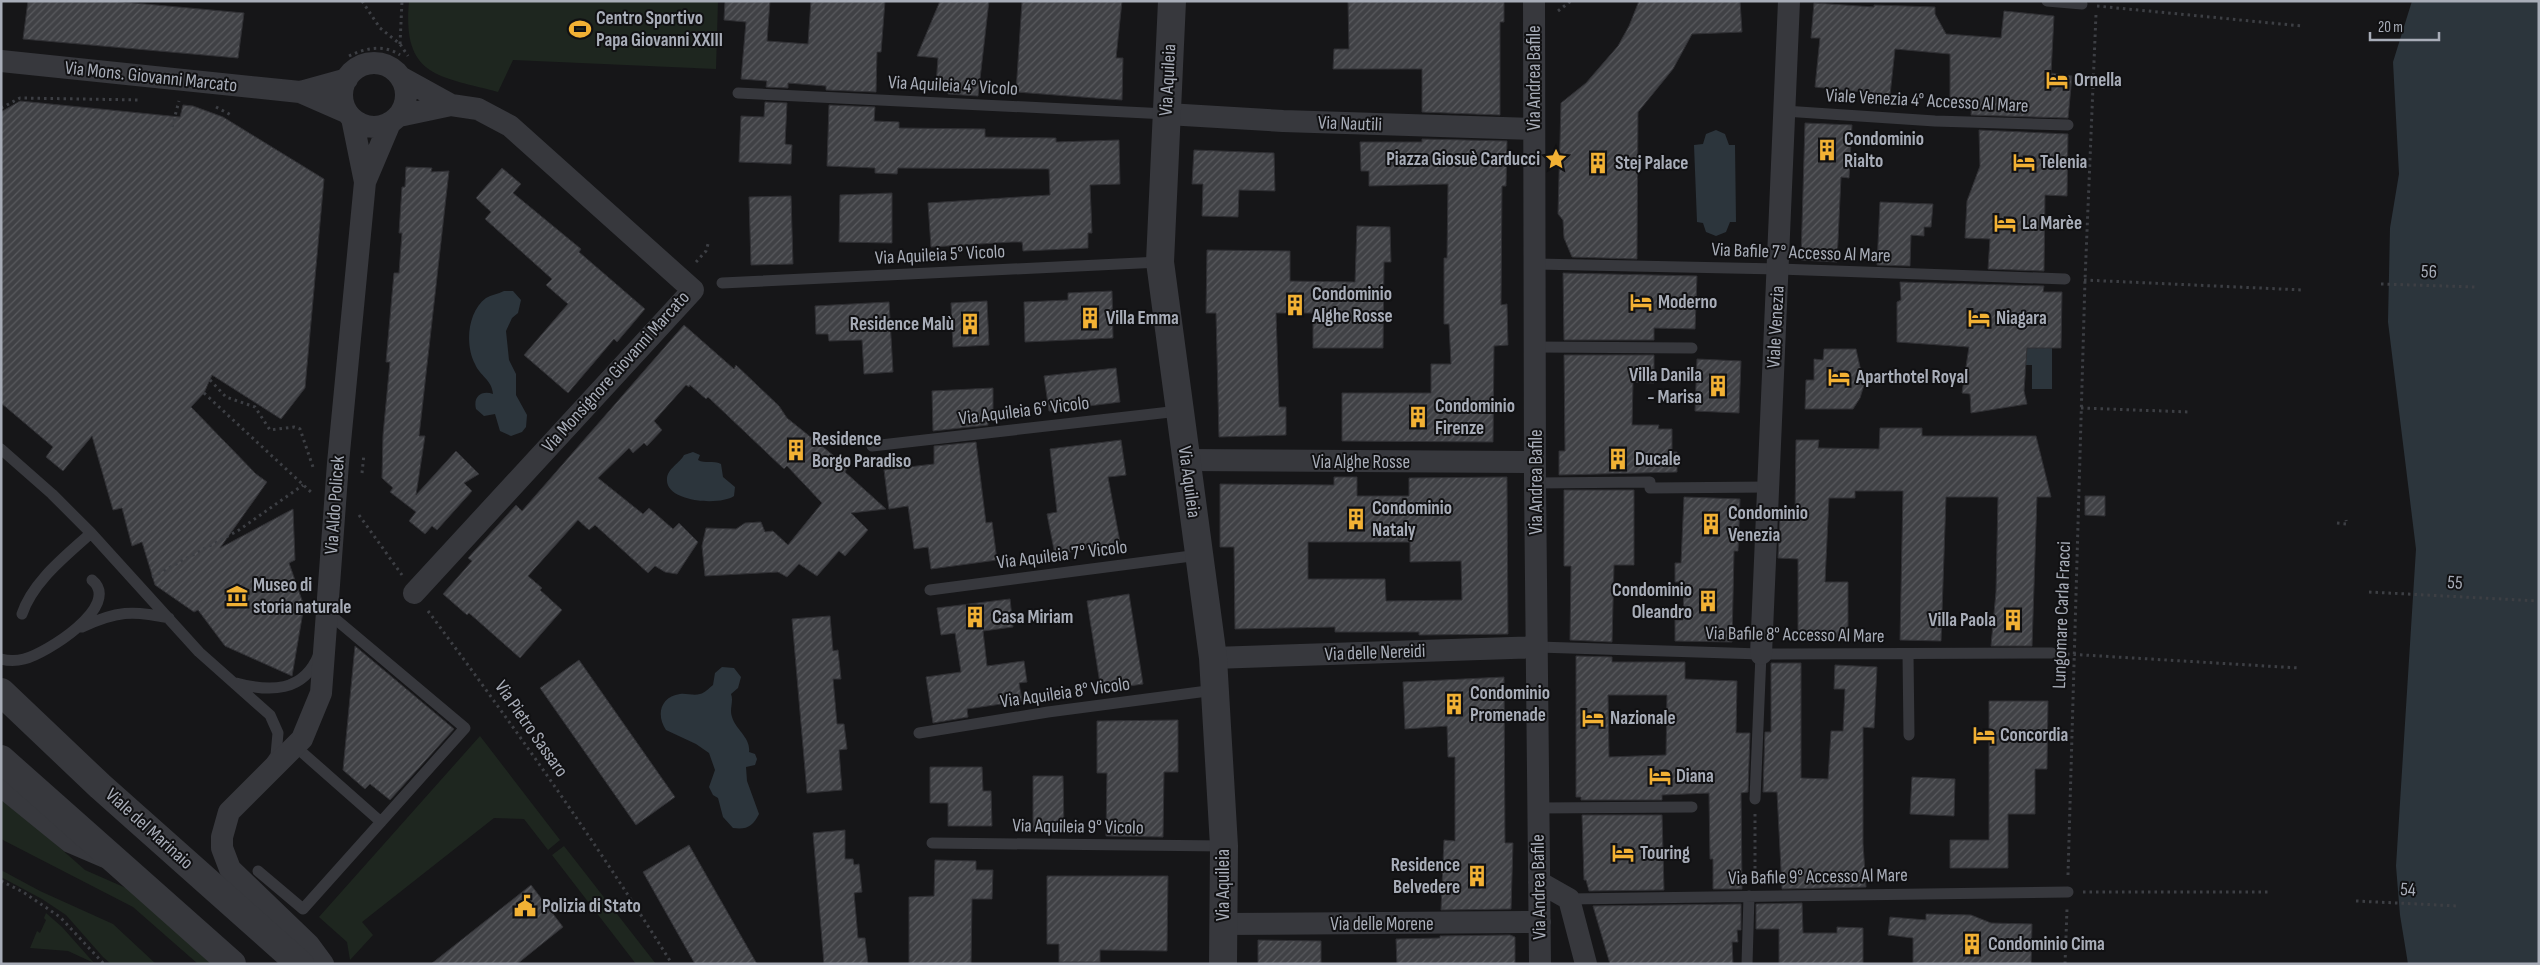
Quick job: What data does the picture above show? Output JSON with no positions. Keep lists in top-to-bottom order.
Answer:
{
  "streets": {
    "street": [
      "Via Mons. Giovanni Marcato",
      "Via Andrea Bafile",
      "Via Aquileia",
      "Via Nautili",
      "Viale Venezia",
      "Via Monsignore Giovanni Marcato",
      "Via Alghe Rosse",
      "Via Aldo Policek",
      "Via delle Nereidi",
      "Viale del Marinaio",
      "Via delle Morene"
    ],
    "lane": [
      "Via Aquileia 4° Vicolo",
      "Viale Venezia 4° Accesso Al Mare",
      "Via Bafile 7° Accesso Al Mare",
      "Via Aquileia 5° Vicolo",
      "Via Aquileia 6° Vicolo",
      "Via Aquileia 7° Vicolo",
      "Via Bafile 8° Accesso Al Mare",
      "Via Aquileia 8° Vicolo",
      "Via Aquileia 9° Vicolo",
      "Via Bafile 9° Accesso Al Mare"
    ],
    "path": [
      "56",
      "55",
      "Lungomare Carla Fracci",
      "Via Pietro Sassaro",
      "54"
    ]
  },
  "crossings": [
    ["Via Mons. Giovanni Marcato", "Via Monsignore Giovanni Marcato"],
    ["Via Mons. Giovanni Marcato", "Via Aldo Policek"],
    ["Via Andrea Bafile", "Via Nautili"],
    ["Via Andrea Bafile", "Via Bafile 7° Accesso Al Mare"],
    ["Via Andrea Bafile", "Via Alghe Rosse"],
    ["Via Andrea Bafile", "Via Bafile 8° Accesso Al Mare"],
    ["Via Andrea Bafile", "Via delle Nereidi"],
    ["Via Andrea Bafile", "Via delle Morene"],
    ["Via Aquileia", "Via Aquileia 4° Vicolo"],
    ["Via Aquileia", "Via Nautili"],
    ["Via Aquileia", "Via Aquileia 5° Vicolo"],
    ["Via Aquileia", "Via Aquileia 6° Vicolo"],
    ["Via Aquileia", "Via Alghe Rosse"],
    ["Via Aquileia", "Via Aquileia 7° Vicolo"],
    ["Via Aquileia", "Via delle Nereidi"],
    ["Via Aquileia", "Via Aquileia 8° Vicolo"],
    ["Via Aquileia", "Via Aquileia 9° Vicolo"],
    ["Via Aquileia", "Via delle Morene"],
    ["Via Aquileia 4° Vicolo", "Via Nautili"],
    ["Viale Venezia 4° Accesso Al Mare", "Viale Venezia"],
    ["Via Bafile 7° Accesso Al Mare", "Viale Venezia"],
    ["Viale Venezia", "Via Bafile 8° Accesso Al Mare"],
    ["Via Monsignore Giovanni Marcato", "Via Aldo Policek"],
    ["Via Monsignore Giovanni Marcato", "Via Pietro Sassaro"],
    ["Lungomare Carla Fracci", "Via Bafile 9° Accesso Al Mare"],
    ["Via Bafile 8° Accesso Al Mare", "Via delle Nereidi"]
  ],
  "places": {
    "sports": ["Centro Sportivo Papa Giovanni XXIII"],
    "hotel": [
      "Ornella",
      "Telenia",
      "La Marèe",
      "Moderno",
      "Niagara",
      "Aparthotel Royal",
      "Nazionale",
      "Concordia",
      "Diana",
      "Touring"
    ],
    "building": [
      "Condominio Rialto",
      "Stej Palace",
      "Condominio Alghe Rosse",
      "Villa Emma",
      "Residence Malù",
      "Villa Danila - Marisa",
      "Condominio Firenze",
      "Residence Borgo Paradiso",
      "Ducale",
      "Condominio Nataly",
      "Condominio Venezia",
      "Condominio Oleandro",
      "Casa Miriam",
      "Villa Paola",
      "Condominio Promenade",
      "Residence Belvedere",
      "Condominio Cima"
    ],
    "place": ["Piazza Giosuè Carducci"],
    "museum": ["Museo di storia naturale"],
    "public building": ["Polizia di Stato"]
  },
  "scale_bar": "20 m"
}
